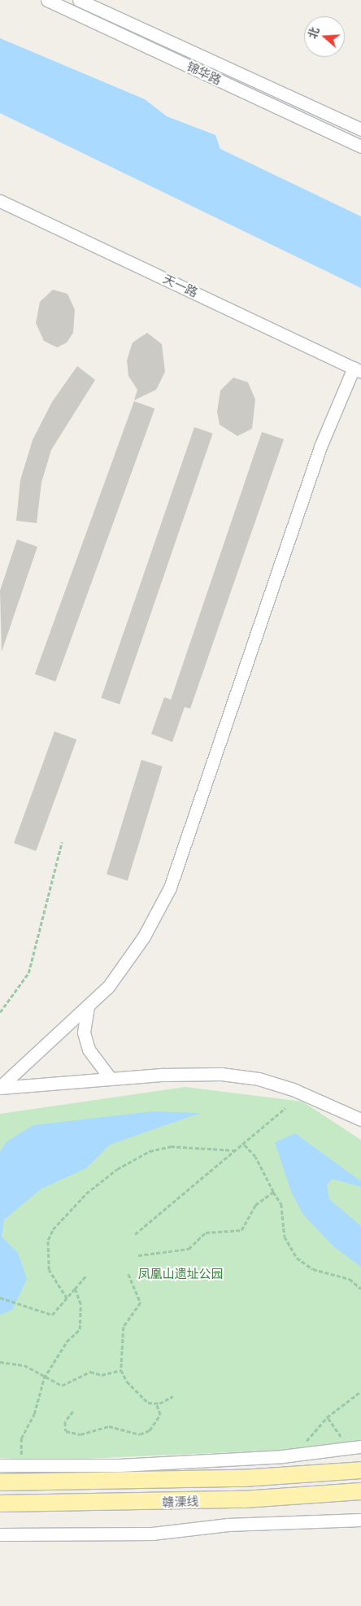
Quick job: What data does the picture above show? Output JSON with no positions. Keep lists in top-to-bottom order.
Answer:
{
  "streets": {
    "main road": ["赣溧线"],
    "street": ["锦华路", "天一路"]
  },
  "parks": ["凤凰山遗址公园"],
  "north": "left"
}
